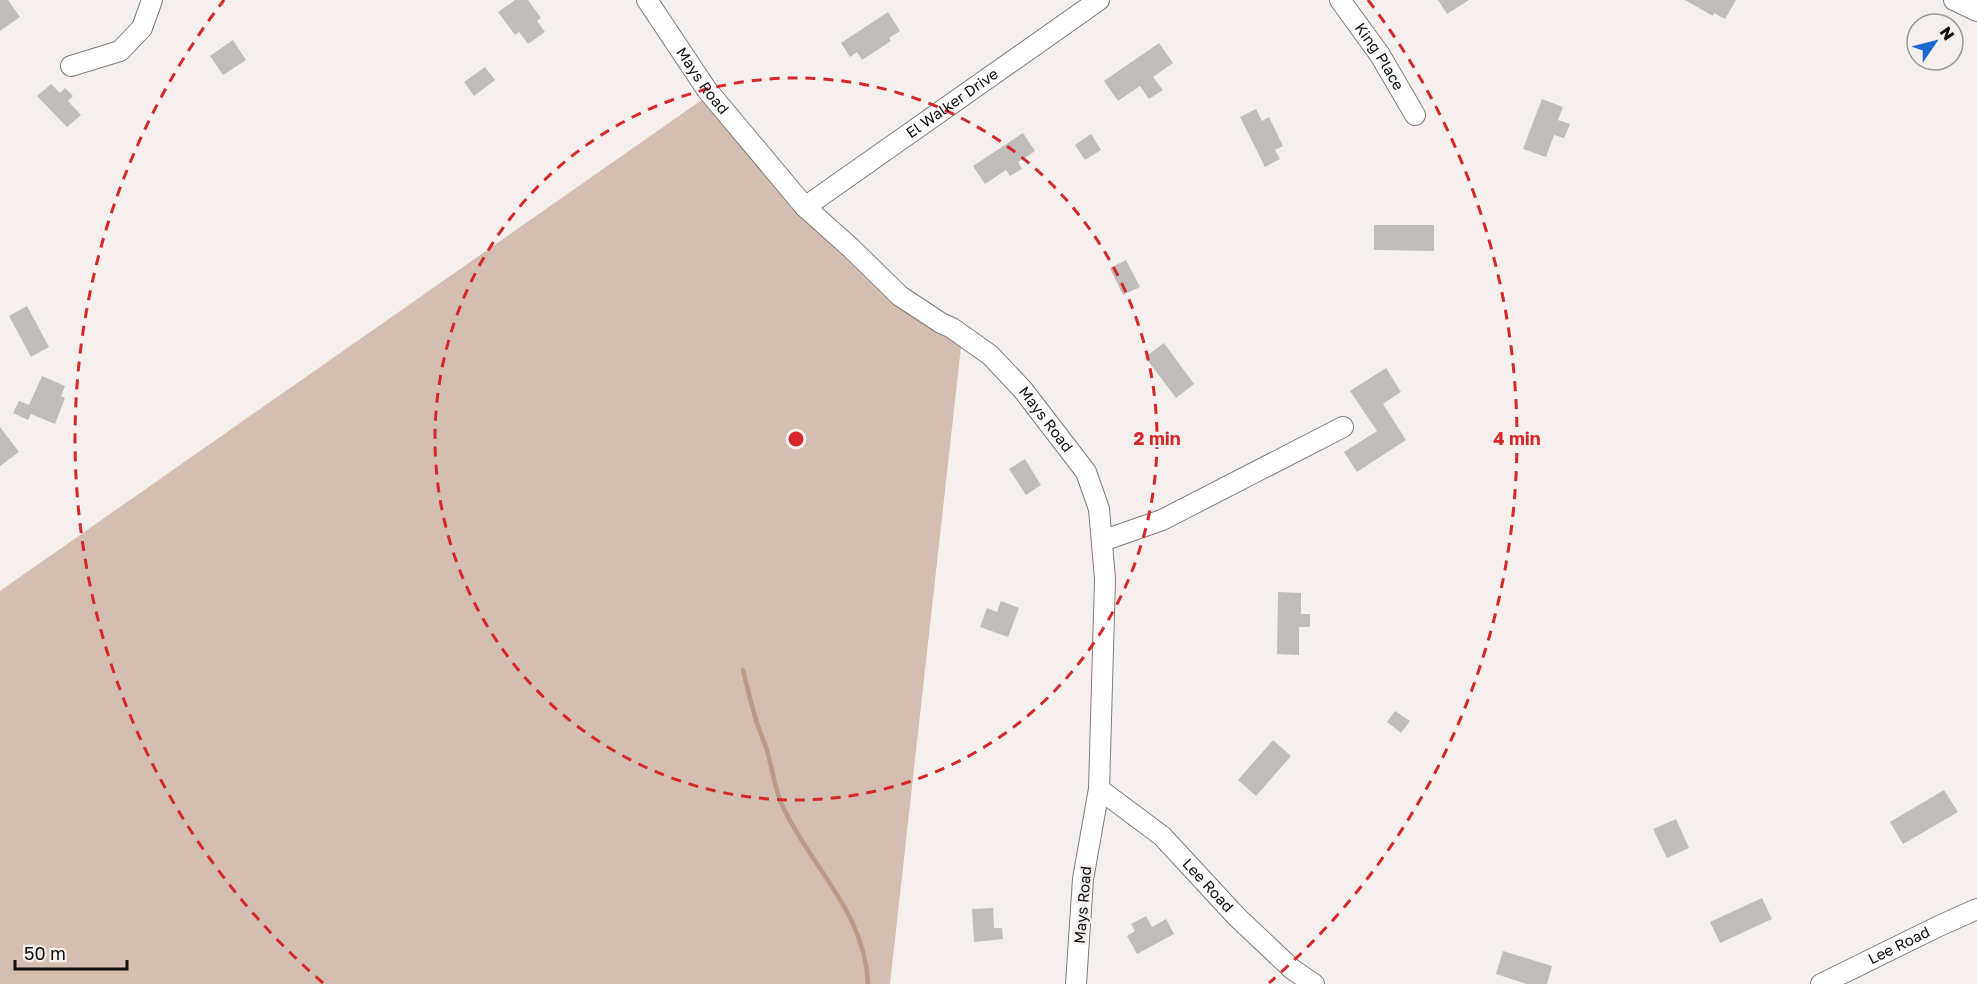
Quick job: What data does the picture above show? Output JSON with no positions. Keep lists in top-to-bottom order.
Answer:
{
  "streets": {
    "street": [
      "King Place",
      "Mays Road",
      "El Walker Drive",
      "Lee Road"
    ]
  },
  "crossings": [
    ["Mays Road", "El Walker Drive"],
    ["Mays Road", "Lee Road"]
  ],
  "scale_bar": "50 m",
  "north": "top right",
  "rings": ["2 min", "4 min"]
}
